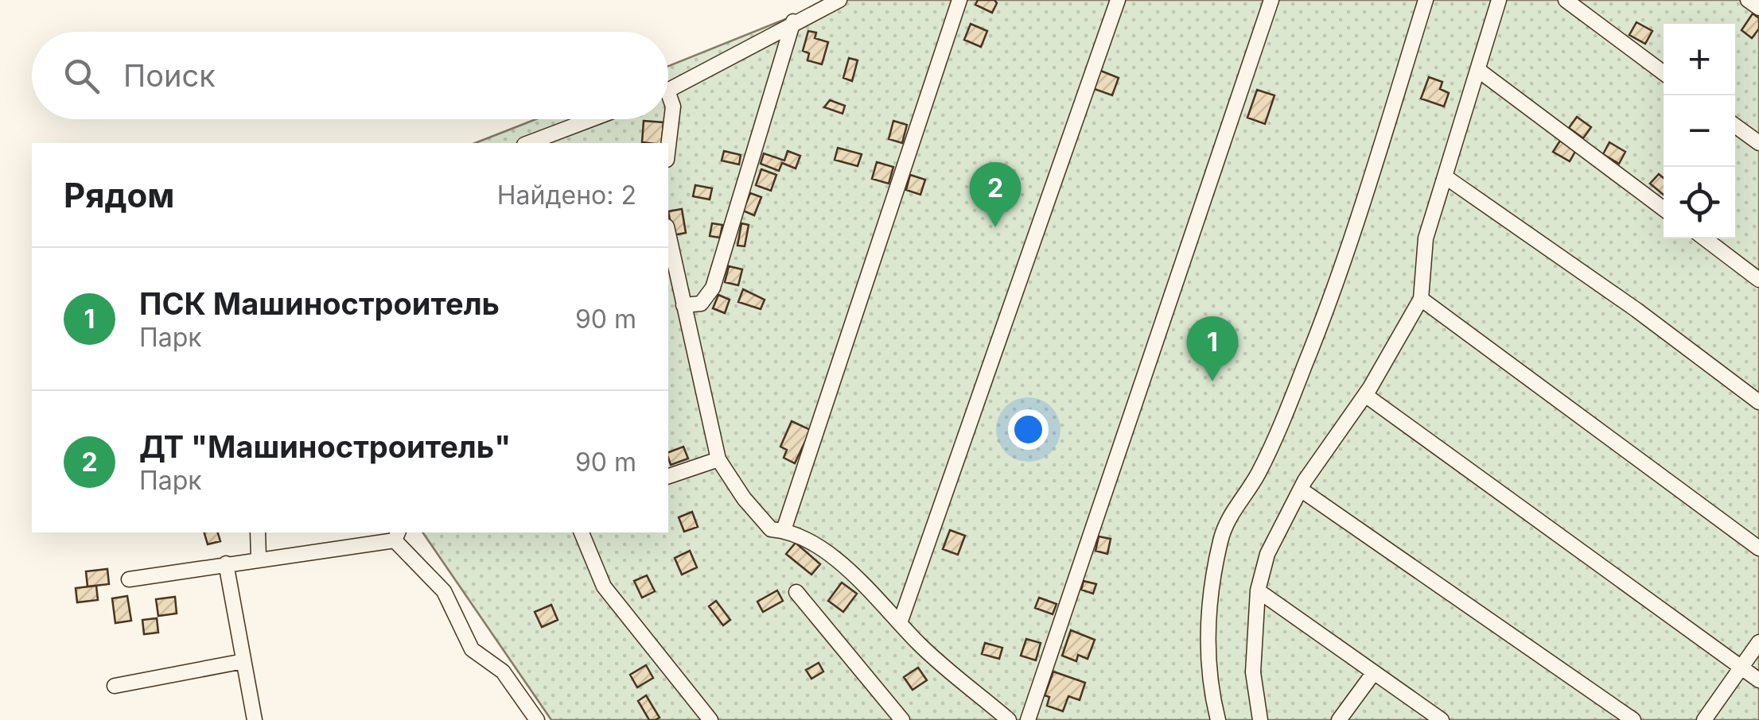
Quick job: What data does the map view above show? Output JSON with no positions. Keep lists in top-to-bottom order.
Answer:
{
  "page": {
    "map_buttons": ["+", "−"],
    "search": "Поиск",
    "heading": ["Рядом", "Найдено: 2"],
    "pins": ["2", "1"],
    "list": [
      {
        "mark": "1",
        "name": "ПСК Машиностроитель",
        "note": "Парк",
        "value": "90 m"
      },
      {
        "mark": "2",
        "name": "ДТ \"Машиностроитель\"",
        "note": "Парк",
        "value": "90 m"
      }
    ]
  }
}
